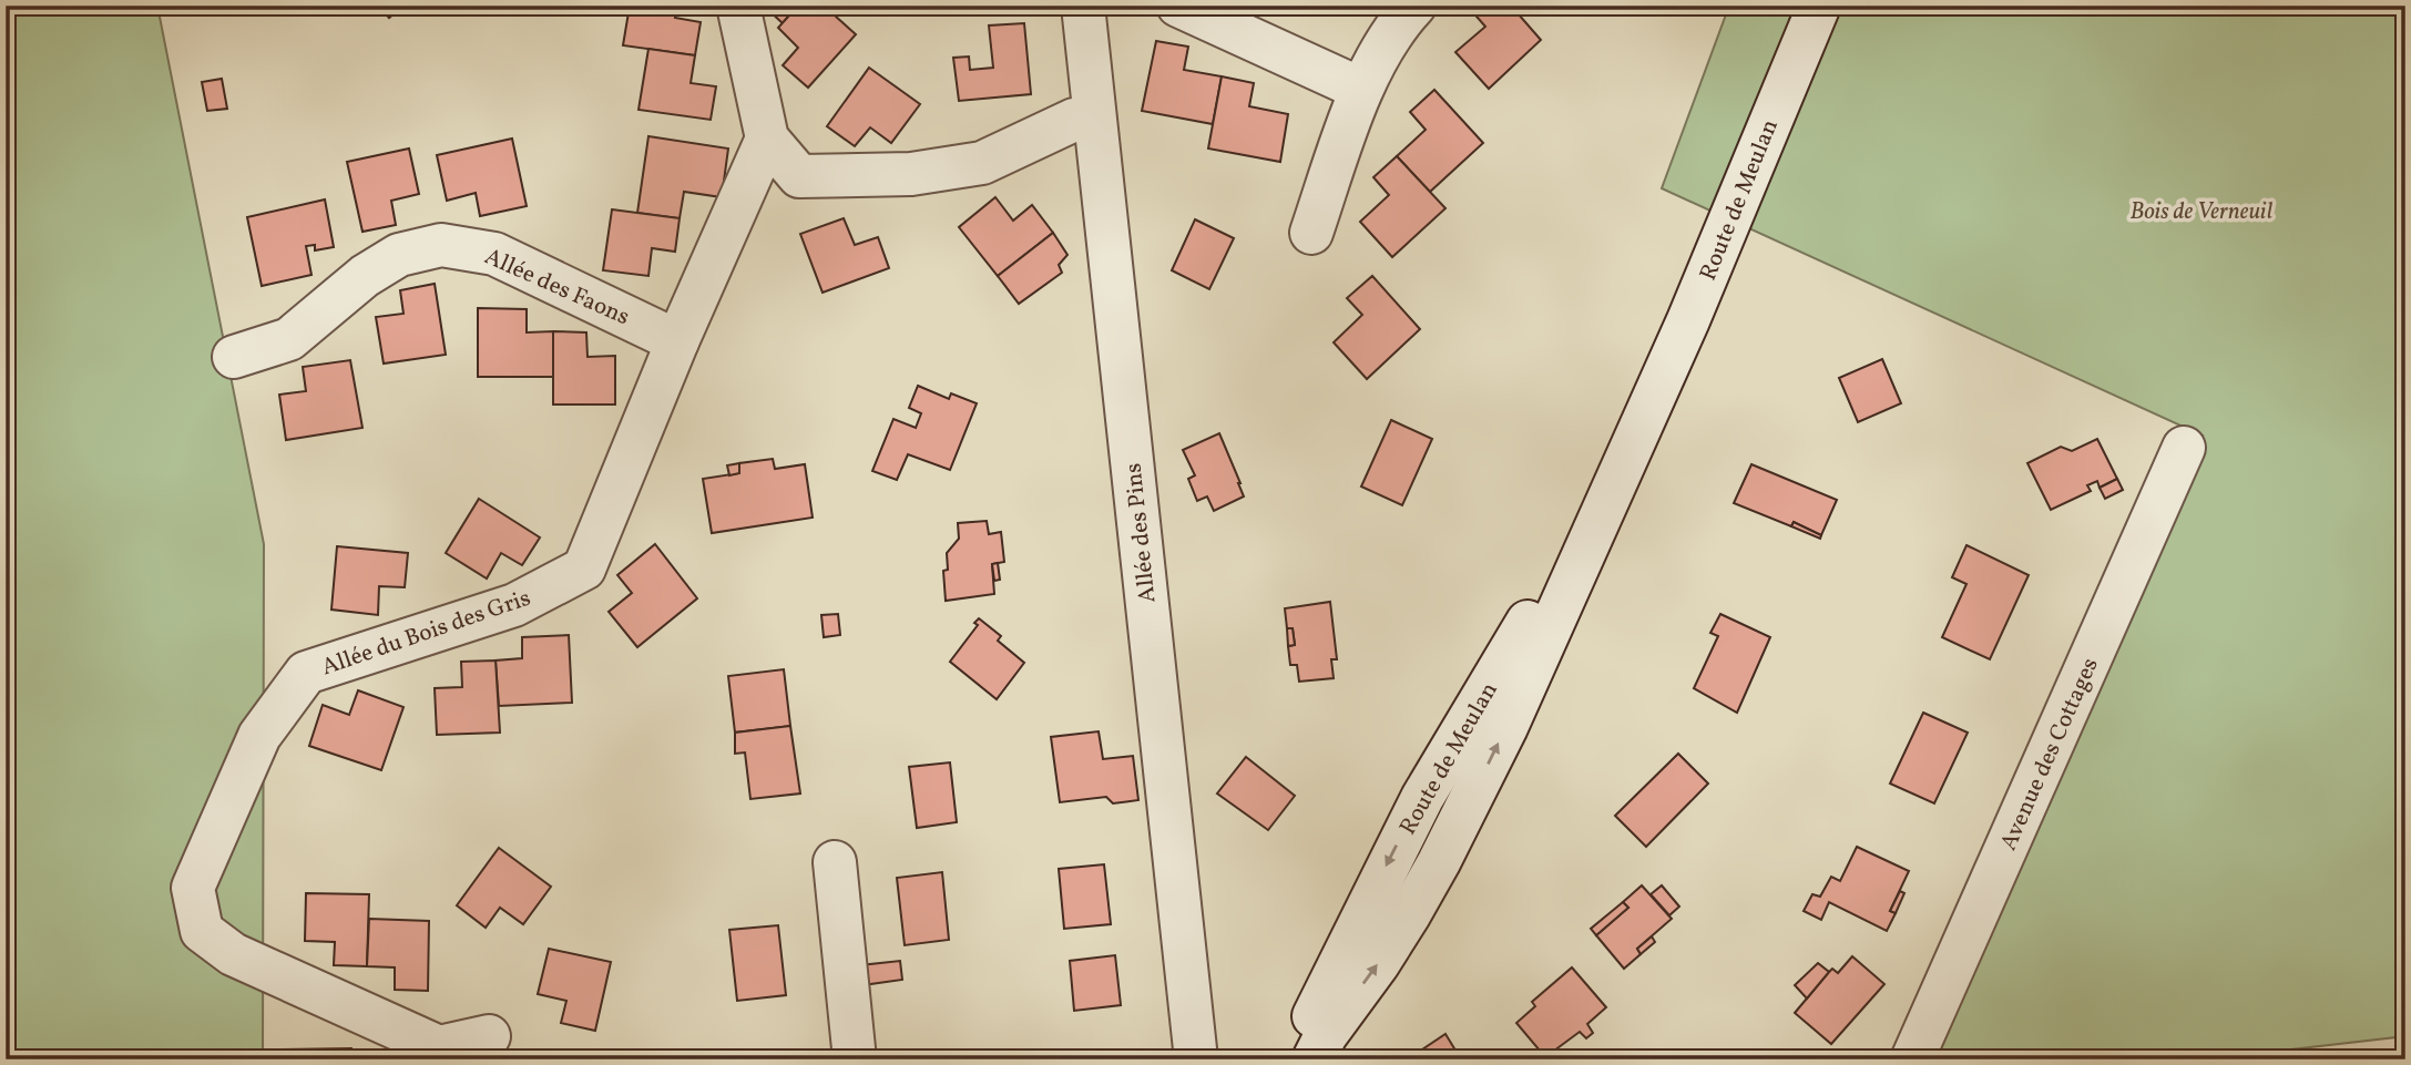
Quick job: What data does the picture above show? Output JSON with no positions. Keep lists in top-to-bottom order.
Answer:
{
  "streets": {
    "street": [
      "Route de Meulan",
      "Allée des Faons",
      "Allée des Pins",
      "Allée du Bois des Gris",
      "Avenue des Cottages"
    ]
  },
  "crossings": [
    ["Allée des Faons", "Allée du Bois des Gris"]
  ],
  "parks": ["Bois de Verneuil"]
}
